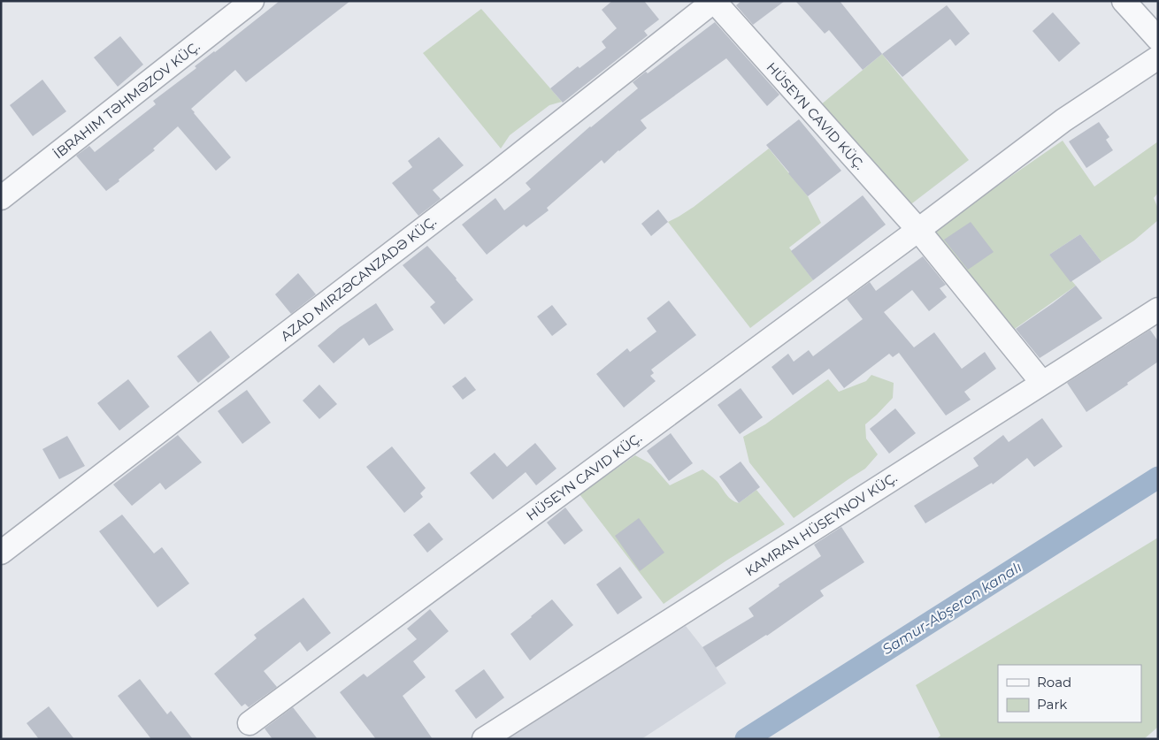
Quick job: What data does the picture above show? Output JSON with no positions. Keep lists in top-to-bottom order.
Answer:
{
  "streets": {
    "street": [
      "İBRAHIM TƏHMƏZOV KÜÇ.",
      "HÜSEYN CAVID KÜÇ.",
      "AZAD MIRZƏCANZADƏ KÜÇ.",
      "KAMRAN HÜSEYNOV KÜÇ."
    ]
  },
  "crossings": [
    ["HÜSEYN CAVID KÜÇ.", "AZAD MIRZƏCANZADƏ KÜÇ."],
    ["HÜSEYN CAVID KÜÇ.", "KAMRAN HÜSEYNOV KÜÇ."]
  ],
  "water": ["Samur-Abşeron kanalı"],
  "legend": ["Road", "Park"]
}
